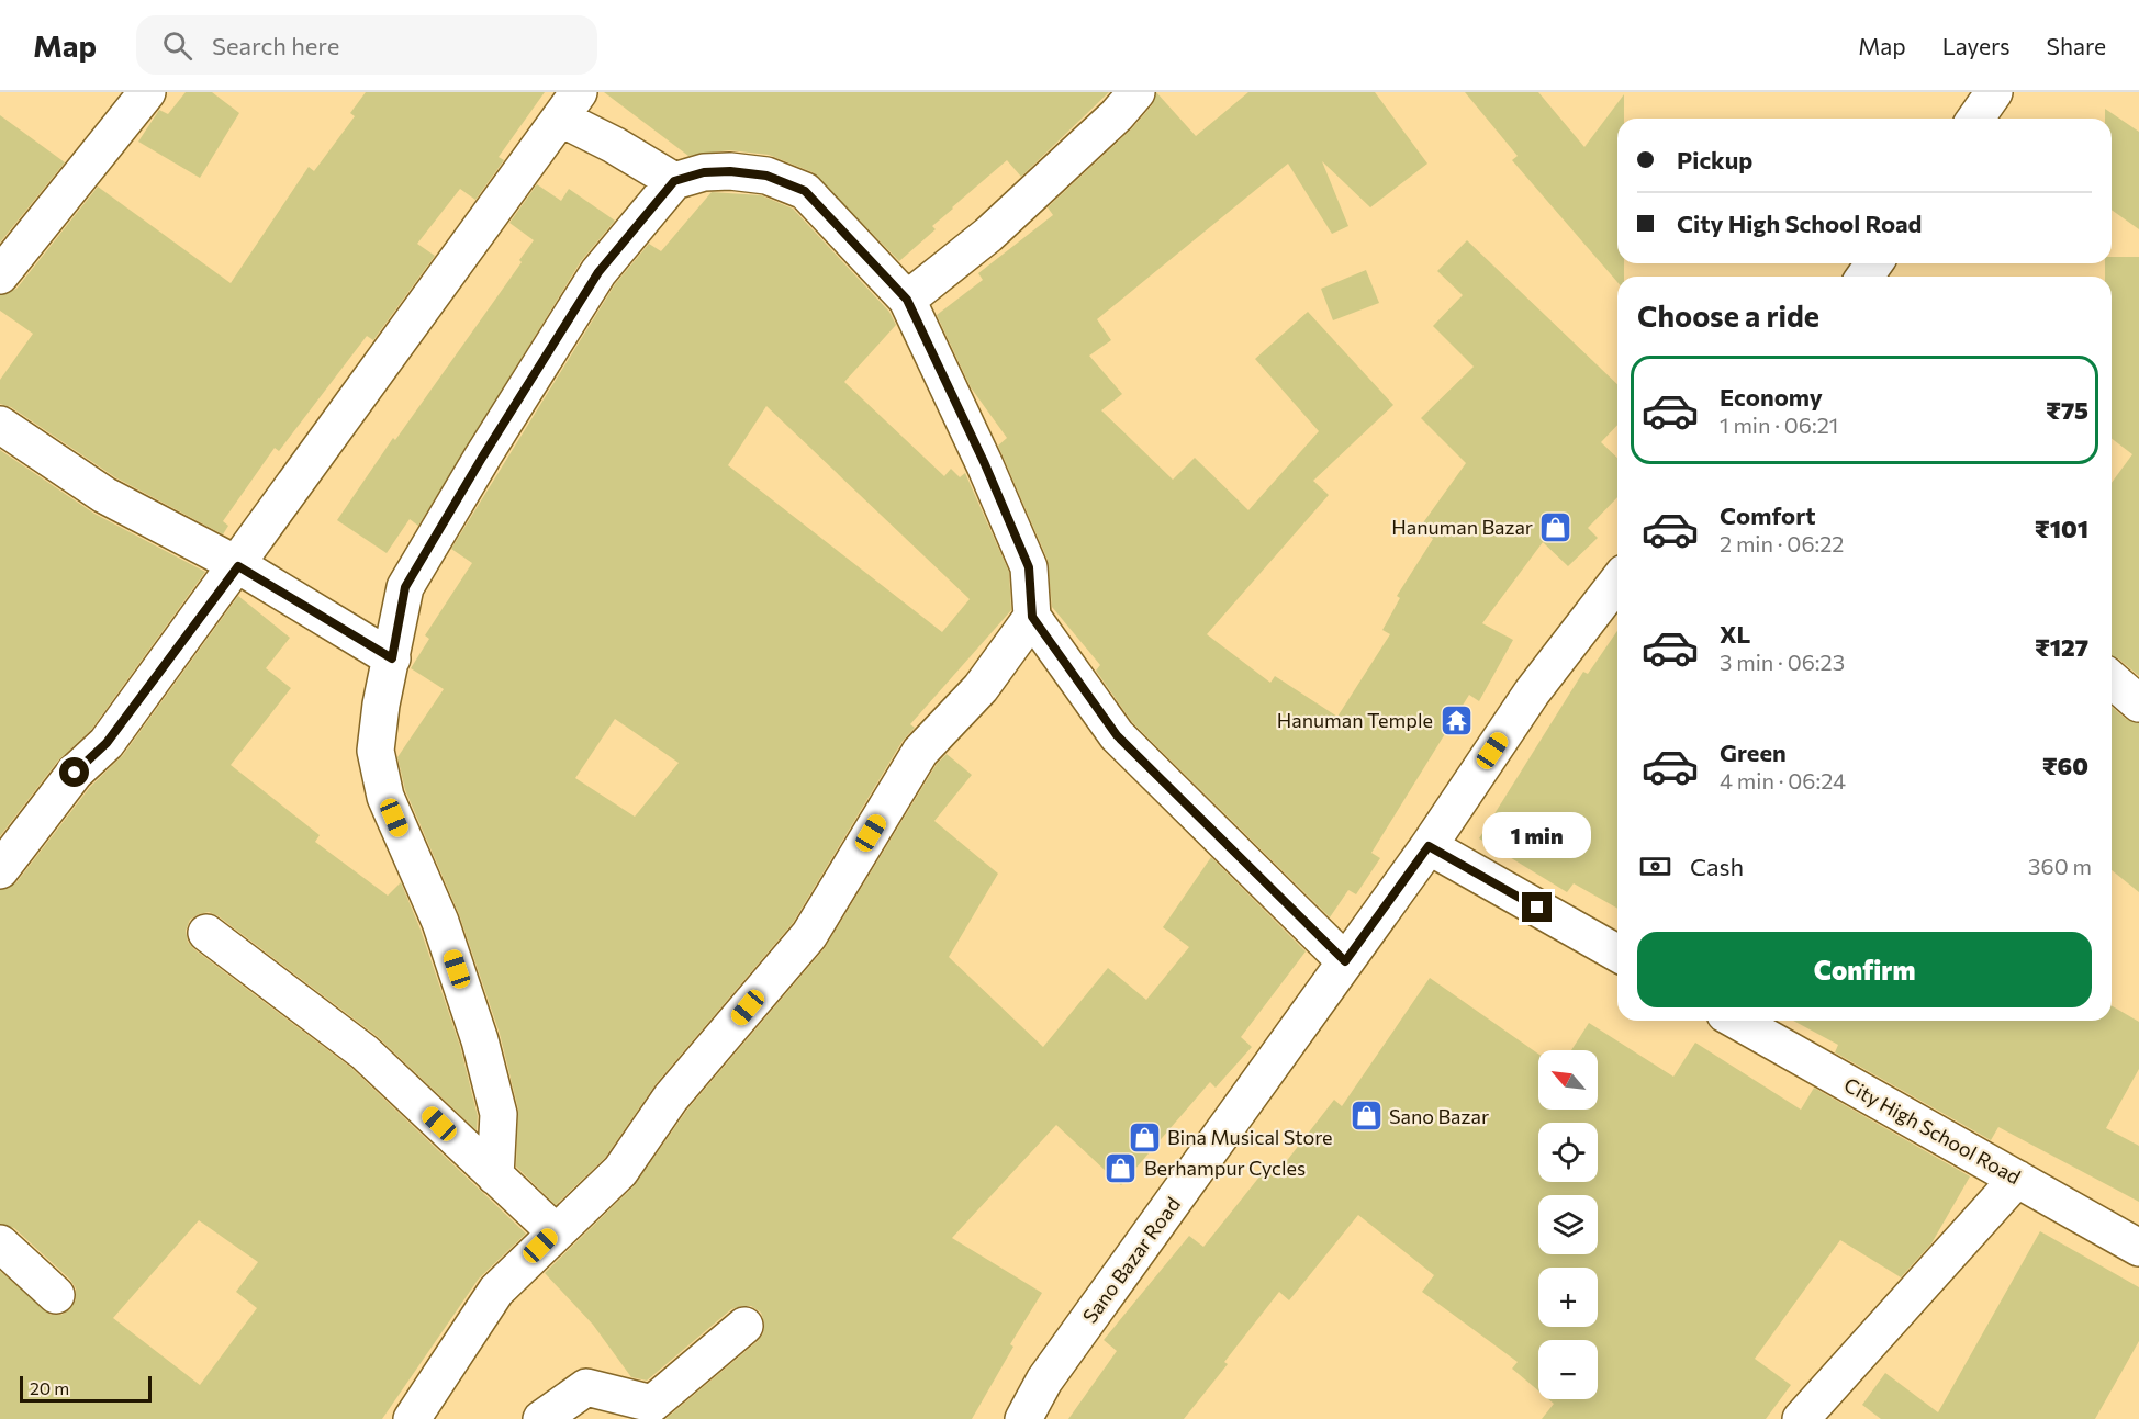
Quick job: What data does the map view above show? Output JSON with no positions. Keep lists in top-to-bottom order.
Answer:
{
  "streets": {
    "street": ["City High School Road", "Sano Bazar Road"]
  },
  "places": {
    "shop": [
      "Hanuman Bazar",
      "Sano Bazar",
      "Bina Musical Store",
      "Berhampur Cycles"
    ],
    "temple": ["Hanuman Temple"]
  },
  "scale_bar": "20 m",
  "north": "top left",
  "page": {
    "header": "Map",
    "search": "Search here",
    "nav": ["Map", "Layers", "Share"],
    "banner": ["Pickup", "City High School Road"],
    "heading": "Choose a ride",
    "list": [
      {
        "name": "Economy",
        "note": "1 min · 06:21",
        "value": "₹75"
      },
      {
        "name": "Comfort",
        "note": "2 min · 06:22",
        "value": "₹101"
      },
      {
        "name": "XL",
        "note": "3 min · 06:23",
        "value": "₹127"
      },
      {
        "name": "Green",
        "note": "4 min · 06:24",
        "value": "₹60"
      }
    ],
    "bubble": "1 min",
    "pay": ["Cash", "360 m"],
    "buttons": "Confirm",
    "map_buttons": ["+", "−"],
    "scale": "20 m"
  }
}
